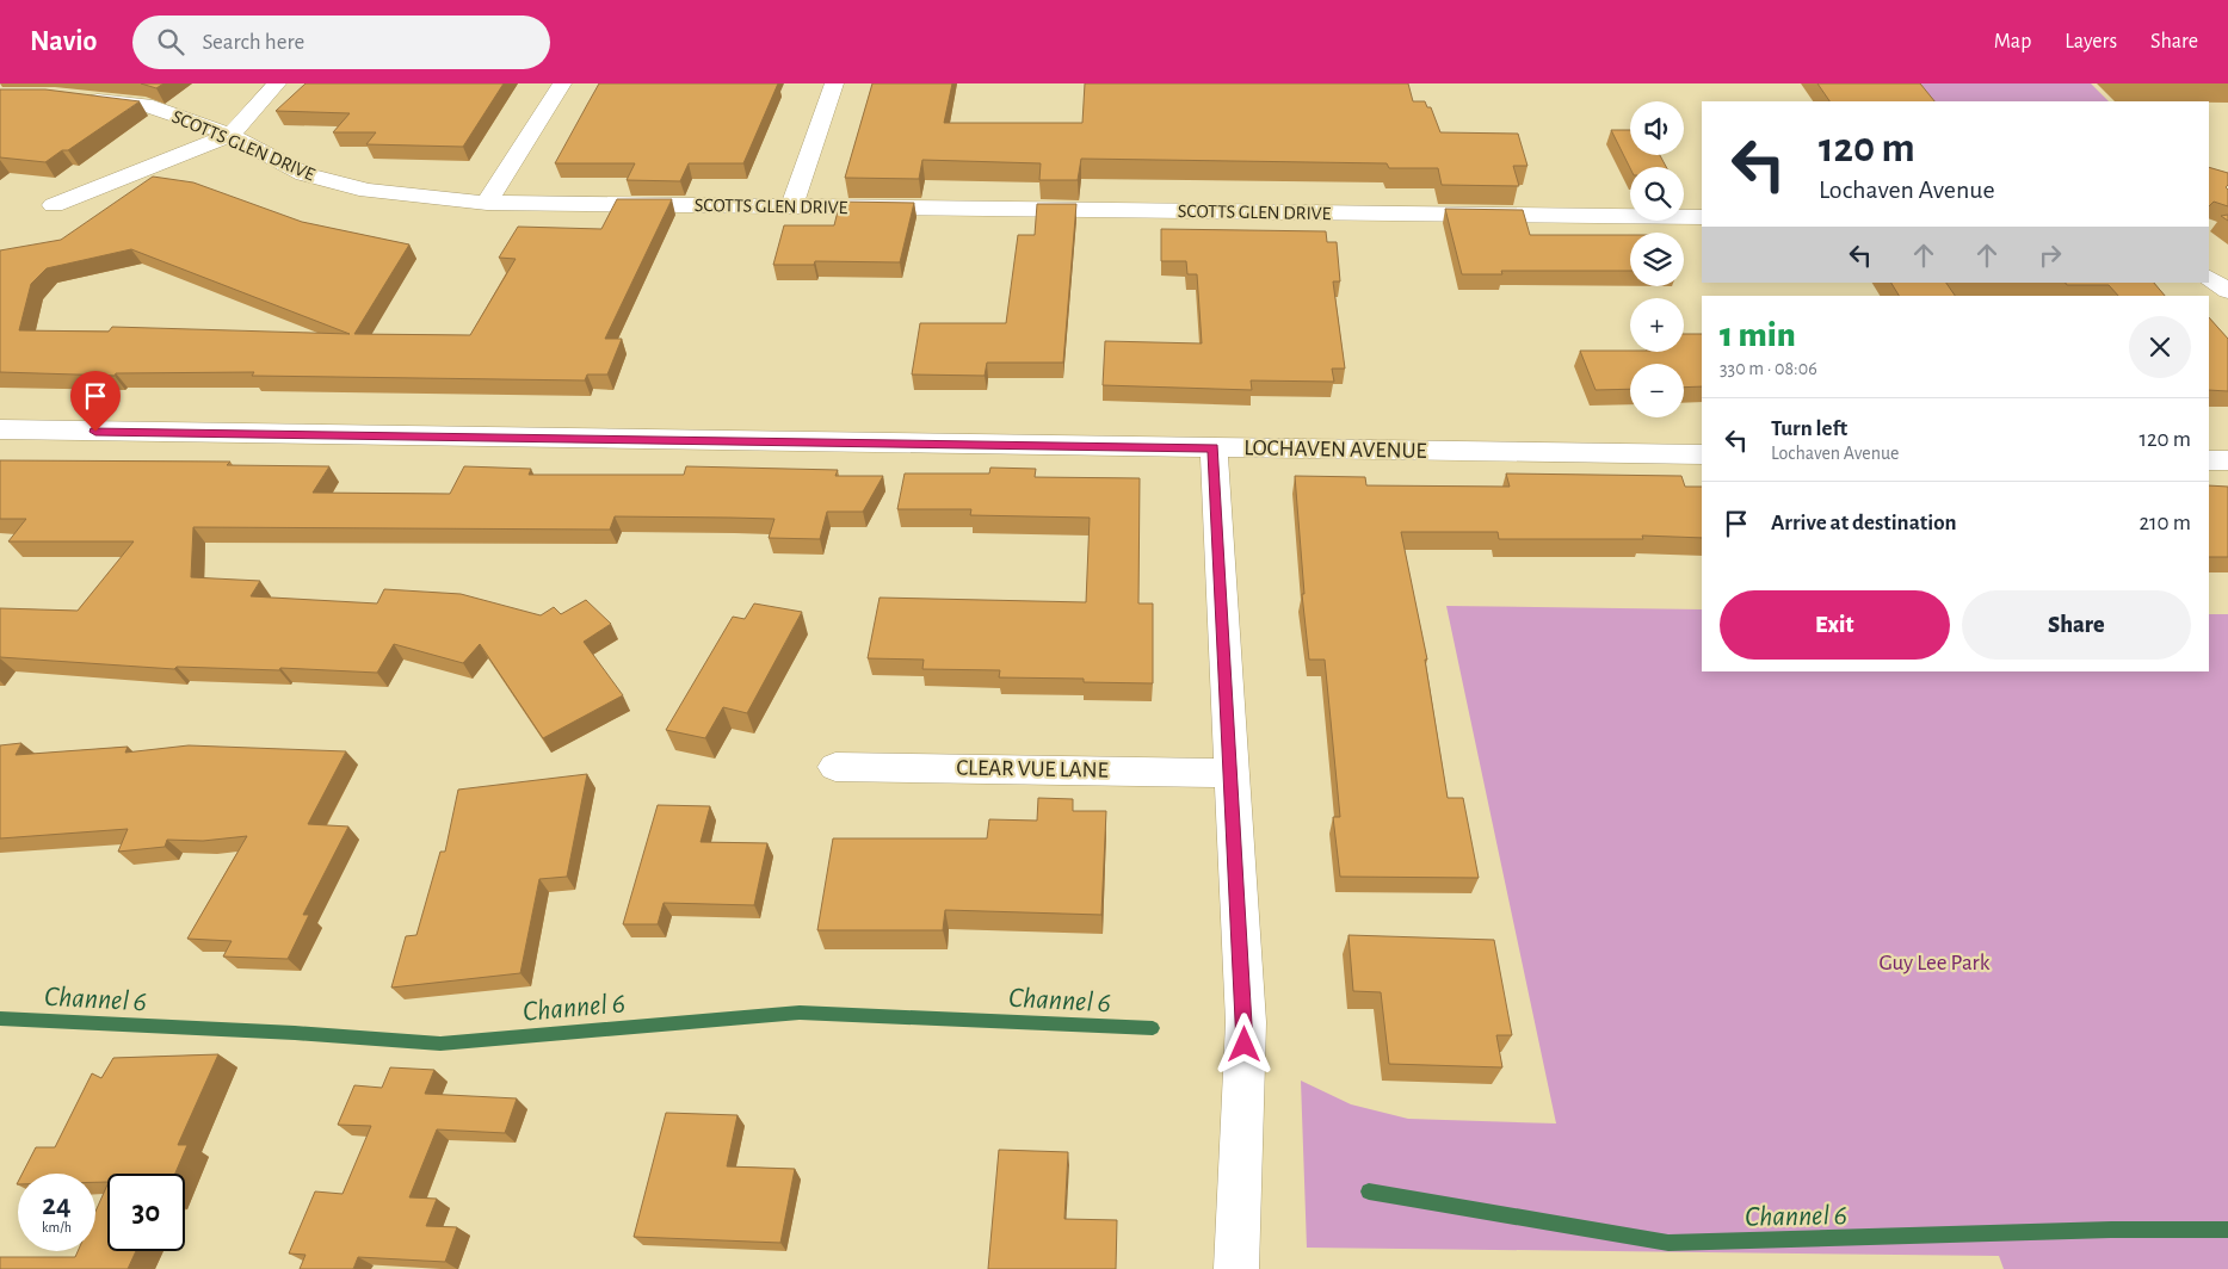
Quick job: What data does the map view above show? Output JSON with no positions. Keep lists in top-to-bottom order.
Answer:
{
  "streets": {
    "street": ["SCOTTS GLEN DRIVE", "LOCHAVEN AVENUE", "CLEAR VUE LANE"]
  },
  "water": ["Channel 6"],
  "parks": ["Guy Lee Park"],
  "page": {
    "header": "Navio",
    "search": "Search here",
    "nav": ["Map", "Layers", "Share"],
    "map_buttons": ["+", "−"],
    "turn": ["120 m", "Lochaven Avenue"],
    "heading": ["1 min", "330 m · 08:06"],
    "list": [
      {
        "name": "Turn left",
        "note": "Lochaven Avenue",
        "value": "120 m"
      },
      {
        "name": "Arrive at destination",
        "value": "210 m"
      }
    ],
    "buttons": ["Exit", "Share"],
    "speed": "24 km/h",
    "limit": "30"
  }
}
